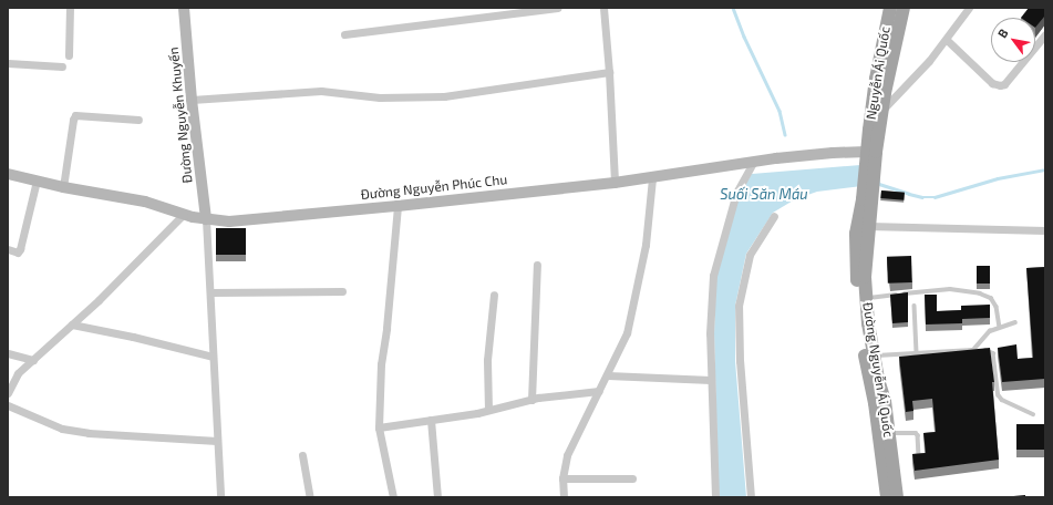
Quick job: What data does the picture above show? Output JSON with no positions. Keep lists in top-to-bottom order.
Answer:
{
  "streets": {
    "main road": ["Nguyễn Ái Quốc", "Đường Nguyễn Ái Quốc"],
    "street": ["Đường Nguyễn Khuyến", "Đường Nguyễn Phúc Chu"]
  },
  "crossings": [
    ["Nguyễn Ái Quốc", "Đường Nguyễn Phúc Chu"],
    ["Nguyễn Ái Quốc", "Đường Nguyễn Ái Quốc"],
    ["Đường Nguyễn Khuyến", "Đường Nguyễn Phúc Chu"],
    ["Đường Nguyễn Phúc Chu", "Đường Nguyễn Ái Quốc"]
  ],
  "water": ["Suối Săn Máu"],
  "north": "top left"
}
